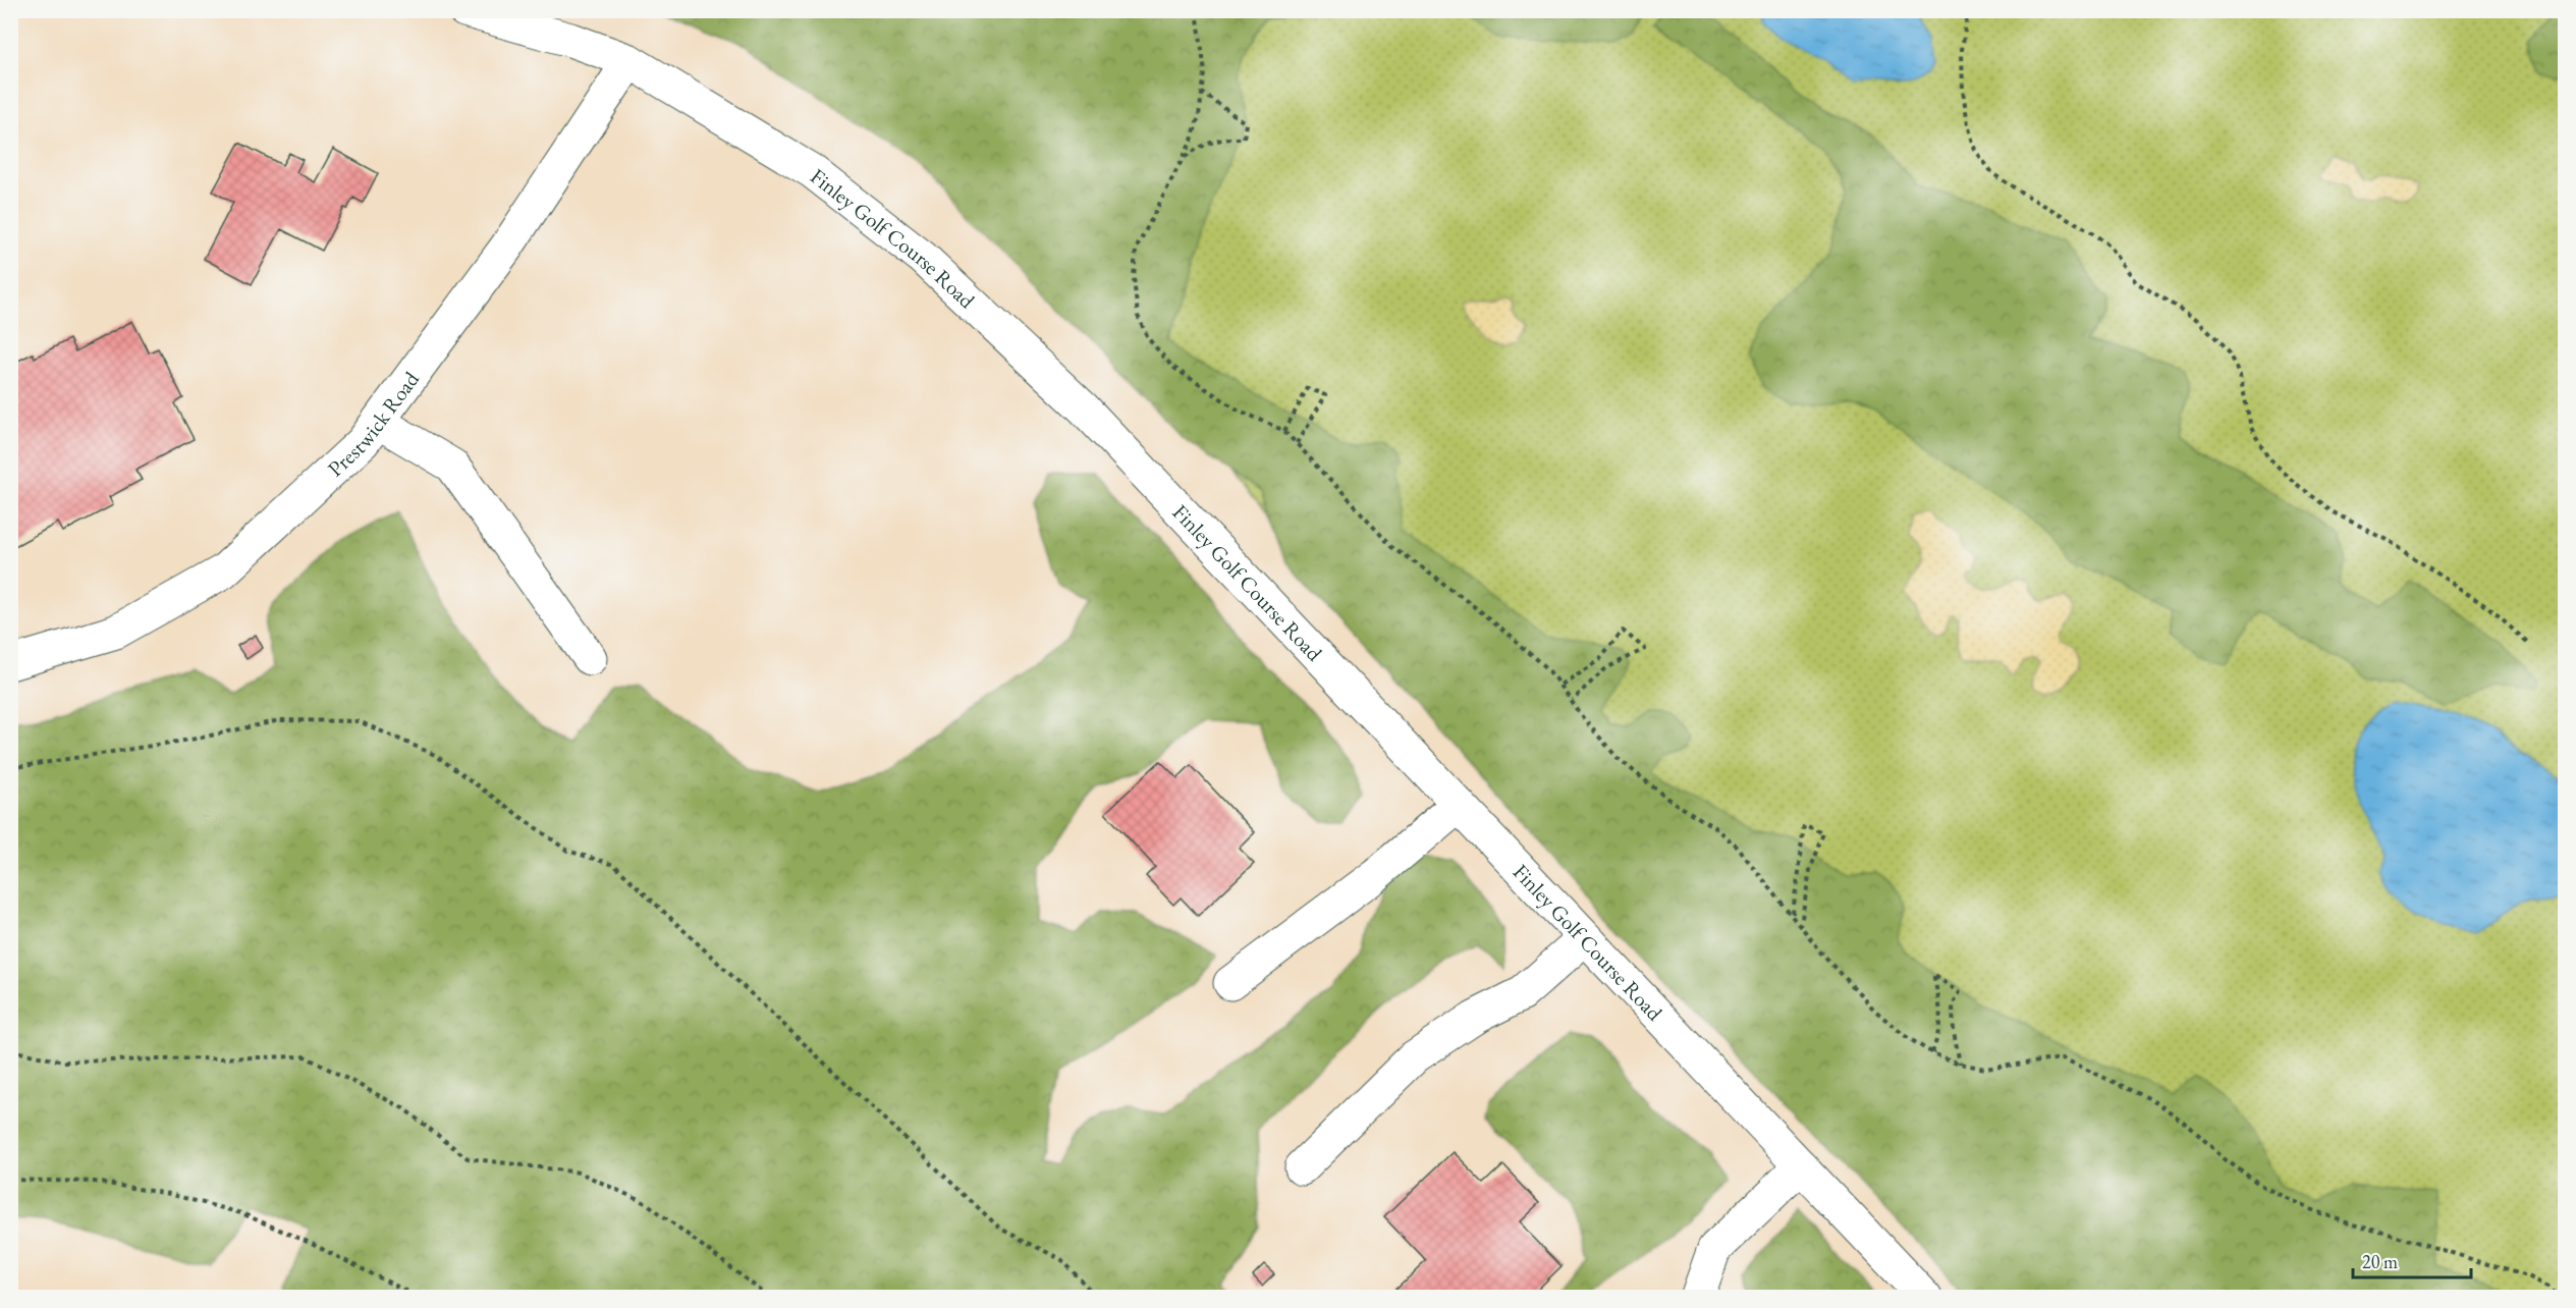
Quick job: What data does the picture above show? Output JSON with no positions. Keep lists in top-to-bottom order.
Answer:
{
  "streets": {
    "street": ["Finley Golf Course Road", "Prestwick Road"]
  },
  "crossings": [
    ["Finley Golf Course Road", "Prestwick Road"]
  ],
  "scale_bar": "20 m"
}
